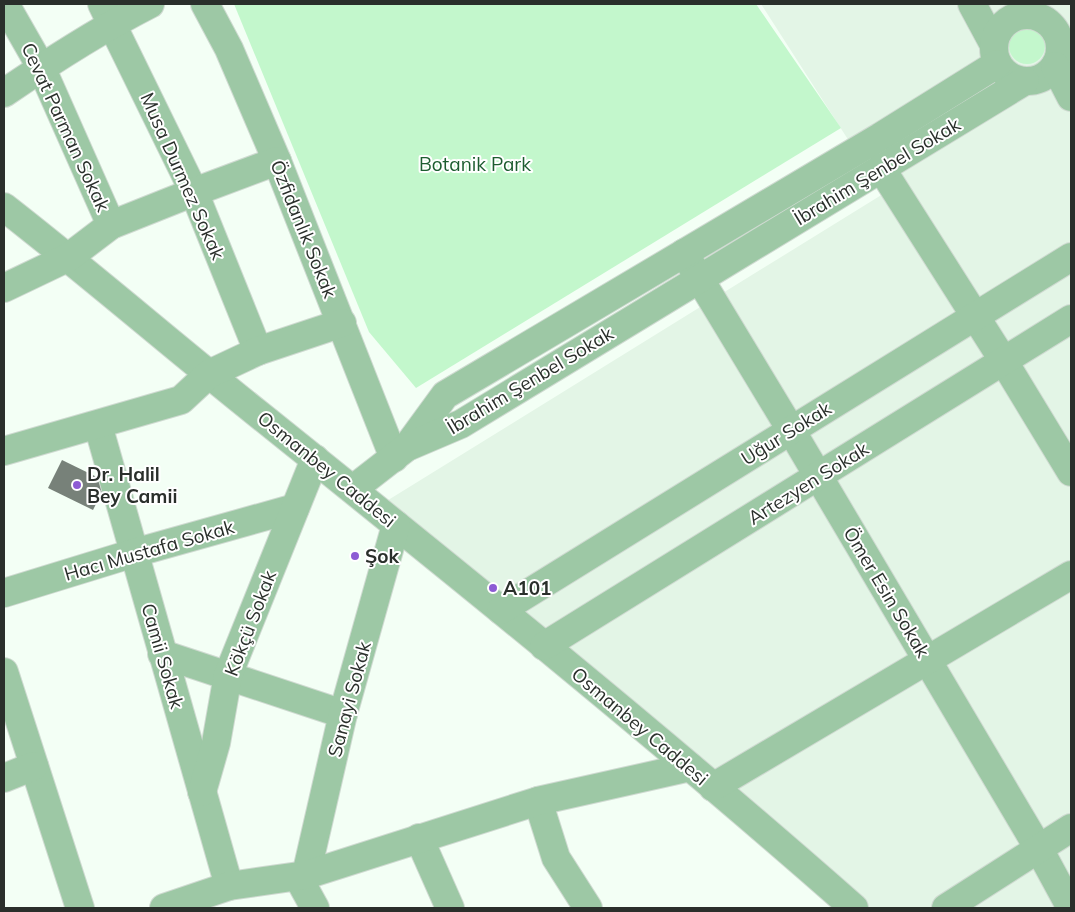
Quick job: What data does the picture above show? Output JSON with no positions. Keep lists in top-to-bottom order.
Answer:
{
  "streets": {
    "street": [
      "Cevat Parman Sokak",
      "İbrahim Şenbel Sokak",
      "Musa Durmez Sokak",
      "Özfidanlık Sokak",
      "Uğur Sokak",
      "Osmanbey Caddesi",
      "Artezyen Sokak",
      "Hacı Mustafa Sokak",
      "Ömer Esin Sokak",
      "Kökçü Sokak",
      "Camii Sokak",
      "Sanayi Sokak"
    ]
  },
  "crossings": [
    ["İbrahim Şenbel Sokak", "Özfidanlık Sokak"],
    ["İbrahim Şenbel Sokak", "Ömer Esin Sokak"],
    ["Uğur Sokak", "Osmanbey Caddesi"],
    ["Uğur Sokak", "Ömer Esin Sokak"],
    ["Osmanbey Caddesi", "Artezyen Sokak"],
    ["Osmanbey Caddesi", "Kökçü Sokak"],
    ["Osmanbey Caddesi", "Sanayi Sokak"],
    ["Artezyen Sokak", "Ömer Esin Sokak"],
    ["Hacı Mustafa Sokak", "Kökçü Sokak"],
    ["Hacı Mustafa Sokak", "Camii Sokak"],
    ["Kökçü Sokak", "Camii Sokak"]
  ],
  "parks": ["Botanik Park"],
  "places": ["Dr. Halil Bey Camii", "Şok", "A101"]
}
